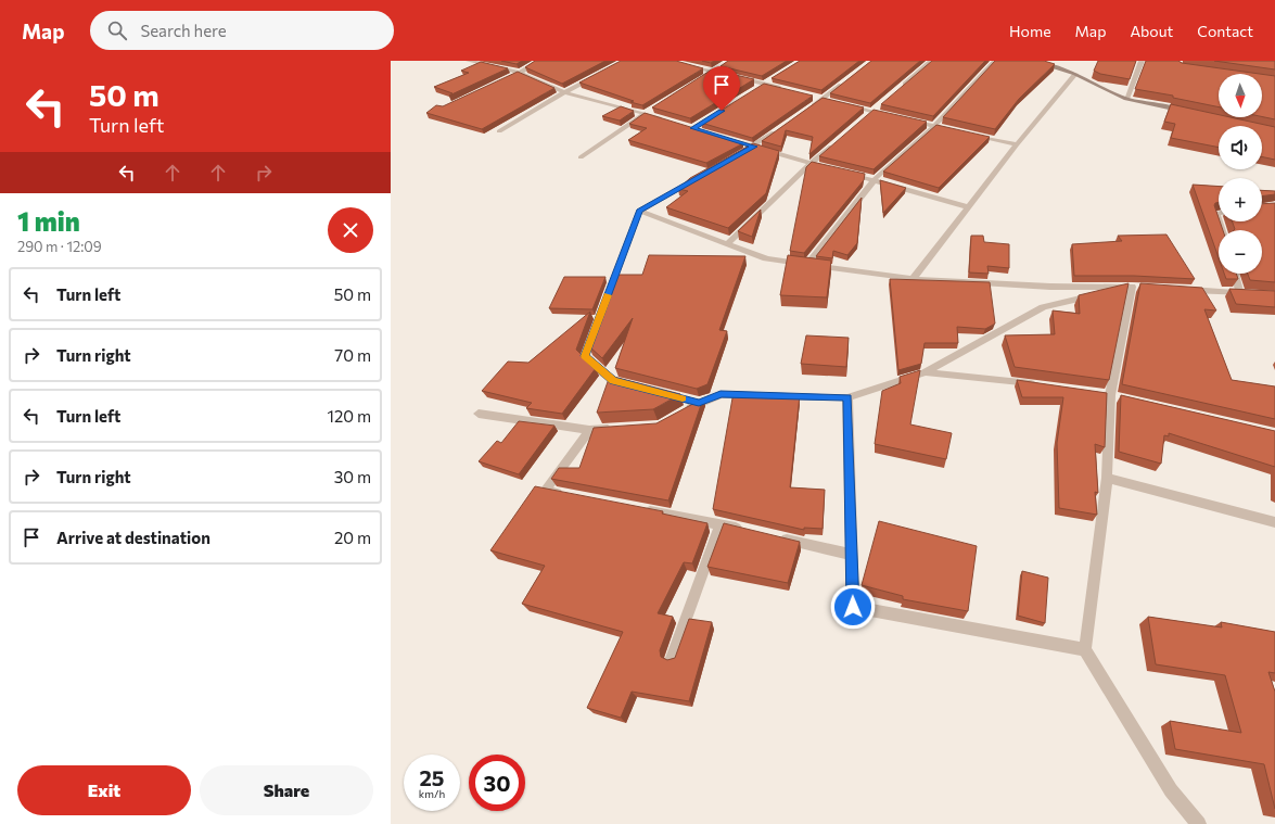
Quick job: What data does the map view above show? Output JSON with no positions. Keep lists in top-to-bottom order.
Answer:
{
  "north": "bottom",
  "page": {
    "header": "Map",
    "search": "Search here",
    "nav": [
      "Home",
      "Map",
      "About",
      "Contact"
    ],
    "turn": ["50 m", "Turn left"],
    "map_buttons": ["+", "−"],
    "heading": ["1 min", "290 m · 12:09"],
    "list": [
      {
        "name": "Turn left",
        "value": "50 m"
      },
      {
        "name": "Turn right",
        "value": "70 m"
      },
      {
        "name": "Turn left",
        "value": "120 m"
      },
      {
        "name": "Turn right",
        "value": "30 m"
      },
      {
        "name": "Arrive at destination",
        "value": "20 m"
      }
    ],
    "speed": "25 km/h",
    "limit": "30",
    "buttons": ["Exit", "Share"]
  }
}
